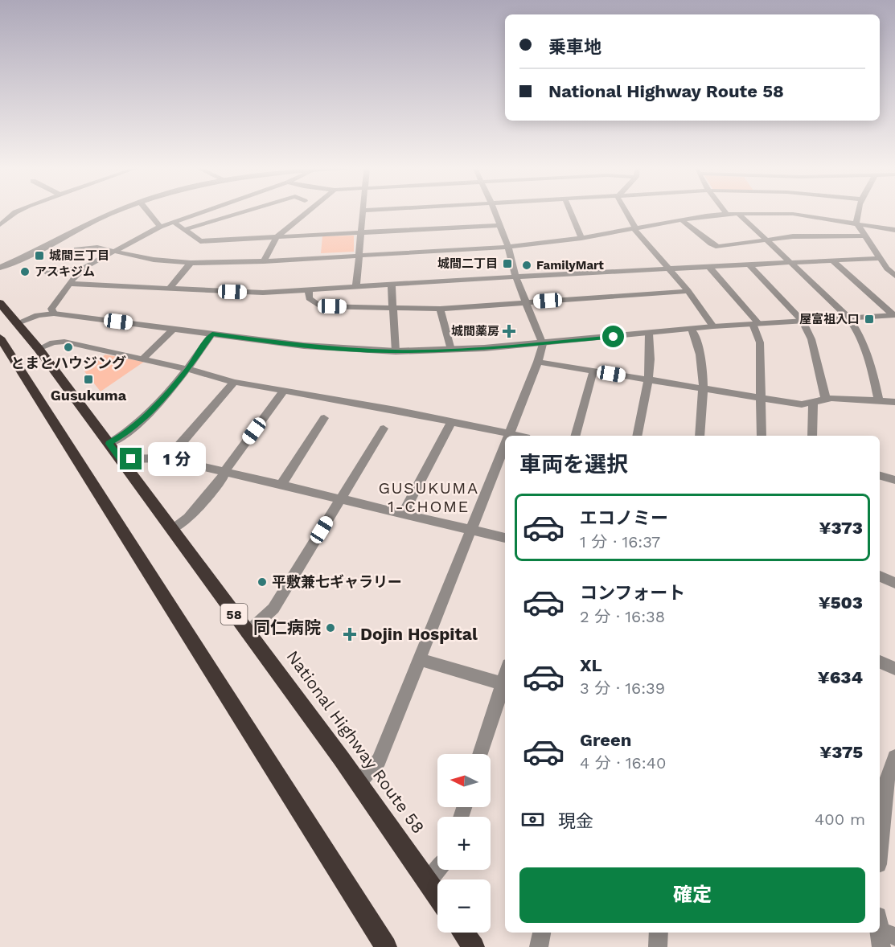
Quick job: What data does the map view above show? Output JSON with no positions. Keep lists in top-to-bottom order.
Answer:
{
  "streets": {
    "highway": ["58", "National Highway Route 58"]
  },
  "districts": ["GUSUKUMA 1-CHOME"],
  "places": {
    "transit": [
      "城間三丁目",
      "城間二丁目",
      "屋富祖入口",
      "Gusukuma"
    ],
    "other": [
      "FamilyMart",
      "アスキジム",
      "とまとハウジング",
      "平敷兼七ギャラリー",
      "同仁病院"
    ],
    "health": ["城間薬房", "Dojin Hospital"]
  },
  "north": "left",
  "page": {
    "banner": ["乗車地", "National Highway Route 58"],
    "heading": "車両を選択",
    "bubble": "1 分",
    "list": [
      {
        "name": "エコノミー",
        "note": "1 分 · 16:37",
        "value": "¥373"
      },
      {
        "name": "コンフォート",
        "note": "2 分 · 16:38",
        "value": "¥503"
      },
      {
        "name": "XL",
        "note": "3 分 · 16:39",
        "value": "¥634"
      },
      {
        "name": "Green",
        "note": "4 分 · 16:40",
        "value": "¥375"
      }
    ],
    "map_buttons": ["+", "−"],
    "pay": ["現金", "400 m"],
    "buttons": "確定"
  }
}
